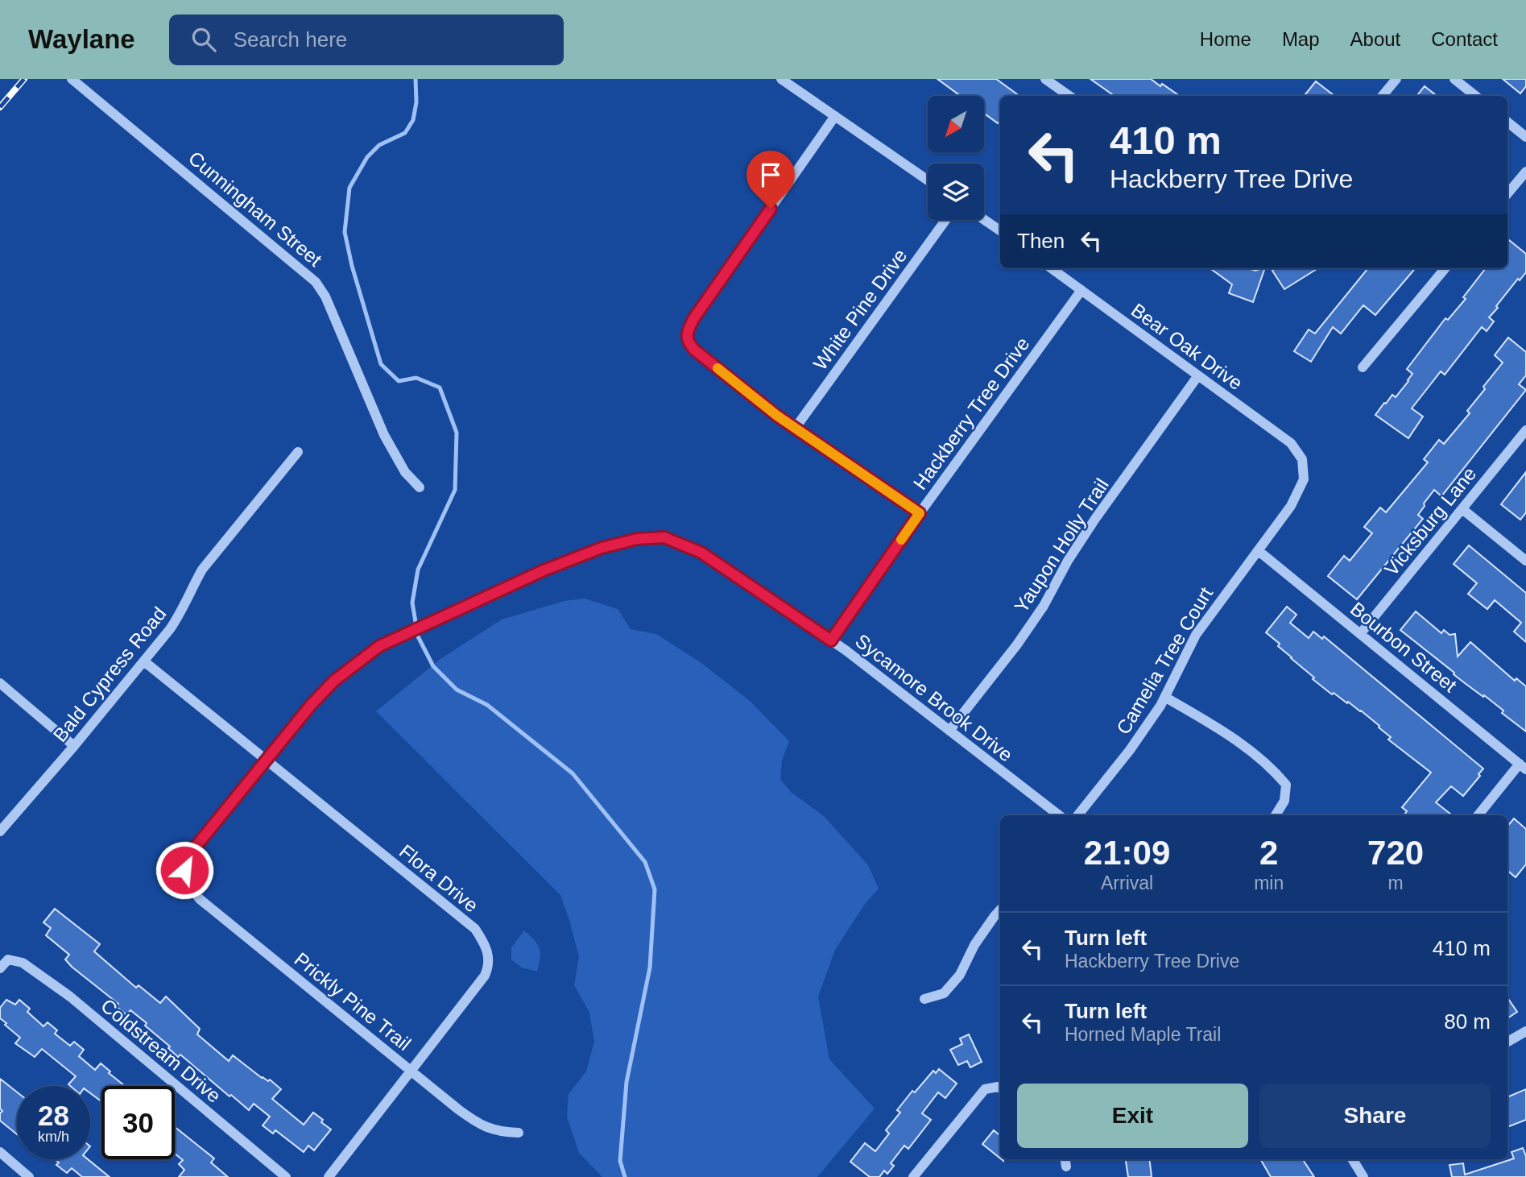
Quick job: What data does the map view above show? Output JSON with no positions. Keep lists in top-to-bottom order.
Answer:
{
  "streets": {
    "street": [
      "Cunningham Street",
      "White Pine Drive",
      "Bear Oak Drive",
      "Hackberry Tree Drive",
      "Vicksburg Lane",
      "Yaupon Holly Trail",
      "Bourbon Street",
      "Camelia Tree Court",
      "Bald Cypress Road",
      "Sycamore Brook Drive",
      "Flora Drive",
      "Prickly Pine Trail",
      "Coldstream Drive"
    ]
  },
  "crossings": [
    ["Bear Oak Drive", "Hackberry Tree Drive"],
    ["Bear Oak Drive", "Yaupon Holly Trail"],
    ["Bear Oak Drive", "Camelia Tree Court"],
    ["Hackberry Tree Drive", "Sycamore Brook Drive"],
    ["Vicksburg Lane", "Bourbon Street"],
    ["Yaupon Holly Trail", "Sycamore Brook Drive"],
    ["Bourbon Street", "Camelia Tree Court"],
    ["Bald Cypress Road", "Flora Drive"],
    ["Sycamore Brook Drive", "Flora Drive"],
    ["Sycamore Brook Drive", "Prickly Pine Trail"],
    ["Flora Drive", "Prickly Pine Trail"]
  ],
  "north": "bottom left",
  "page": {
    "header": "Waylane",
    "search": "Search here",
    "nav": [
      "Home",
      "Map",
      "About",
      "Contact"
    ],
    "turn": ["410 m", "Hackberry Tree Drive"],
    "then": "Then",
    "eta": [
      "21:09",
      "Arrival",
      "2",
      "min",
      "720",
      "m"
    ],
    "list": [
      {
        "name": "Turn left",
        "note": "Hackberry Tree Drive",
        "value": "410 m"
      },
      {
        "name": "Turn left",
        "note": "Horned Maple Trail",
        "value": "80 m"
      }
    ],
    "buttons": ["Exit", "Share"],
    "speed": "28 km/h",
    "limit": "30"
  }
}
